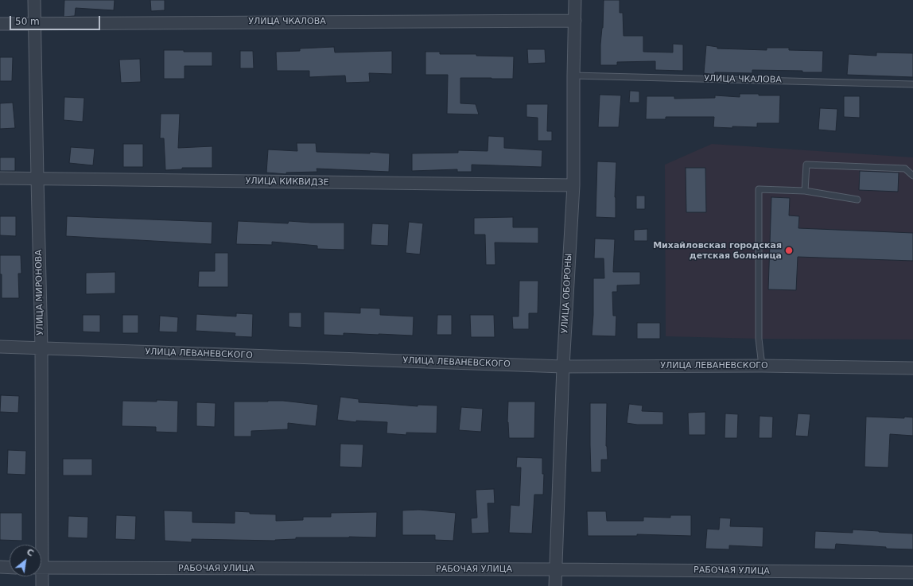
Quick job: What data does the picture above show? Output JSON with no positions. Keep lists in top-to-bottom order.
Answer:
{
  "streets": {
    "street": [
      "УЛИЦА ЧКАЛОВА",
      "УЛИЦА КИКВИДЗЕ",
      "УЛИЦА МИРОНОВА",
      "УЛИЦА ОБОРОНЫ",
      "УЛИЦА ЛЕВАНЕВСКОГО",
      "РАБОЧАЯ УЛИЦА"
    ]
  },
  "crossings": [
    ["УЛИЦА ЧКАЛОВА", "УЛИЦА МИРОНОВА"],
    ["УЛИЦА ЧКАЛОВА", "УЛИЦА ОБОРОНЫ"],
    ["УЛИЦА КИКВИДЗЕ", "УЛИЦА МИРОНОВА"],
    ["УЛИЦА КИКВИДЗЕ", "УЛИЦА ОБОРОНЫ"],
    ["УЛИЦА МИРОНОВА", "УЛИЦА ЛЕВАНЕВСКОГО"],
    ["УЛИЦА ОБОРОНЫ", "УЛИЦА ЛЕВАНЕВСКОГО"],
    ["УЛИЦА ОБОРОНЫ", "РАБОЧАЯ УЛИЦА"]
  ],
  "places": ["Михайловская городская детская больница"],
  "scale_bar": "50 m",
  "north": "top right"
}
